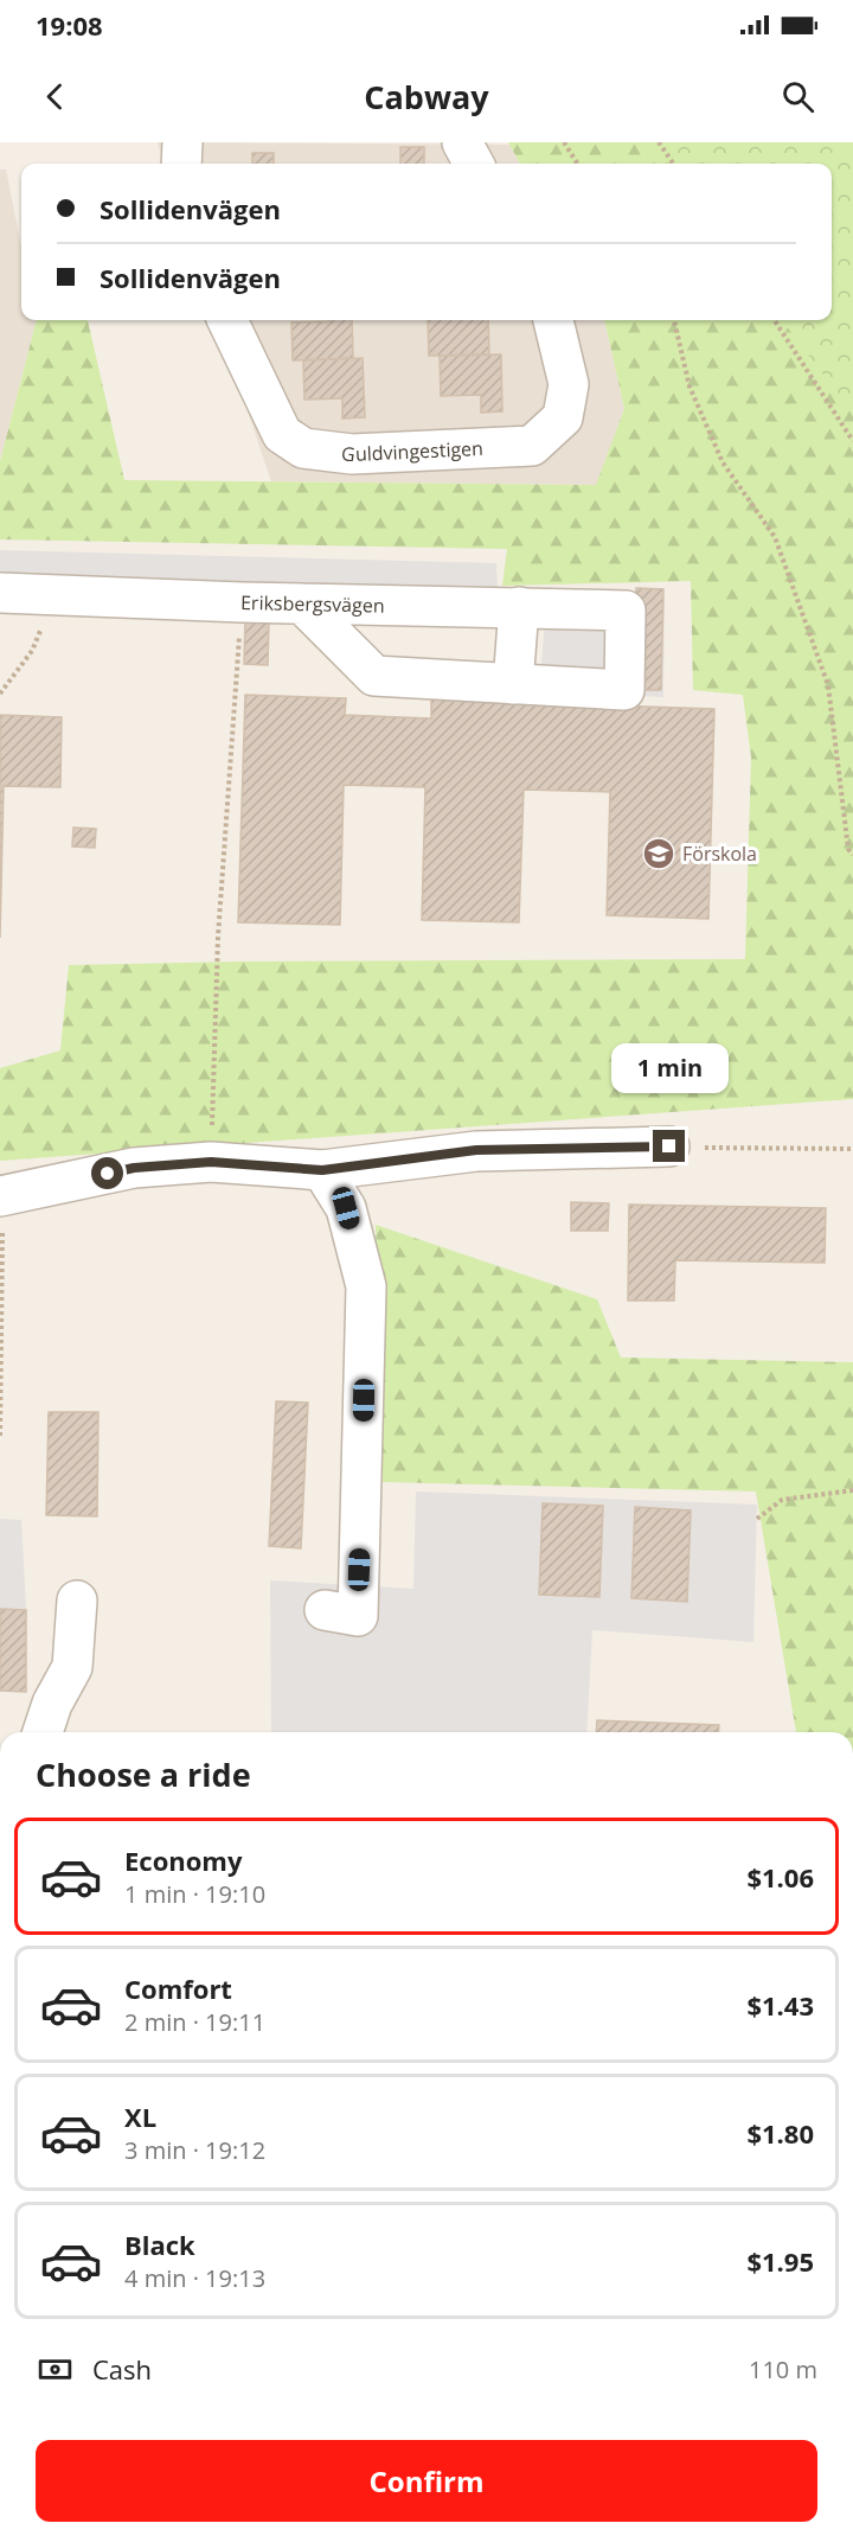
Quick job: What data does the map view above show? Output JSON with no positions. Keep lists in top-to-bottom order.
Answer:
{
  "streets": {
    "street": ["Guldvingestigen", "Eriksbergsvägen"]
  },
  "places": {
    "school or university": ["Förskola"]
  },
  "page": {
    "status": "19:08",
    "header": "Cabway",
    "banner": ["Sollidenvägen", "Sollidenvägen"],
    "bubble": "1 min",
    "heading": "Choose a ride",
    "list": [
      {
        "name": "Economy",
        "note": "1 min · 19:10",
        "value": "$1.06"
      },
      {
        "name": "Comfort",
        "note": "2 min · 19:11",
        "value": "$1.43"
      },
      {
        "name": "XL",
        "note": "3 min · 19:12",
        "value": "$1.80"
      },
      {
        "name": "Black",
        "note": "4 min · 19:13",
        "value": "$1.95"
      }
    ],
    "pay": ["Cash", "110 m"],
    "buttons": "Confirm"
  }
}
